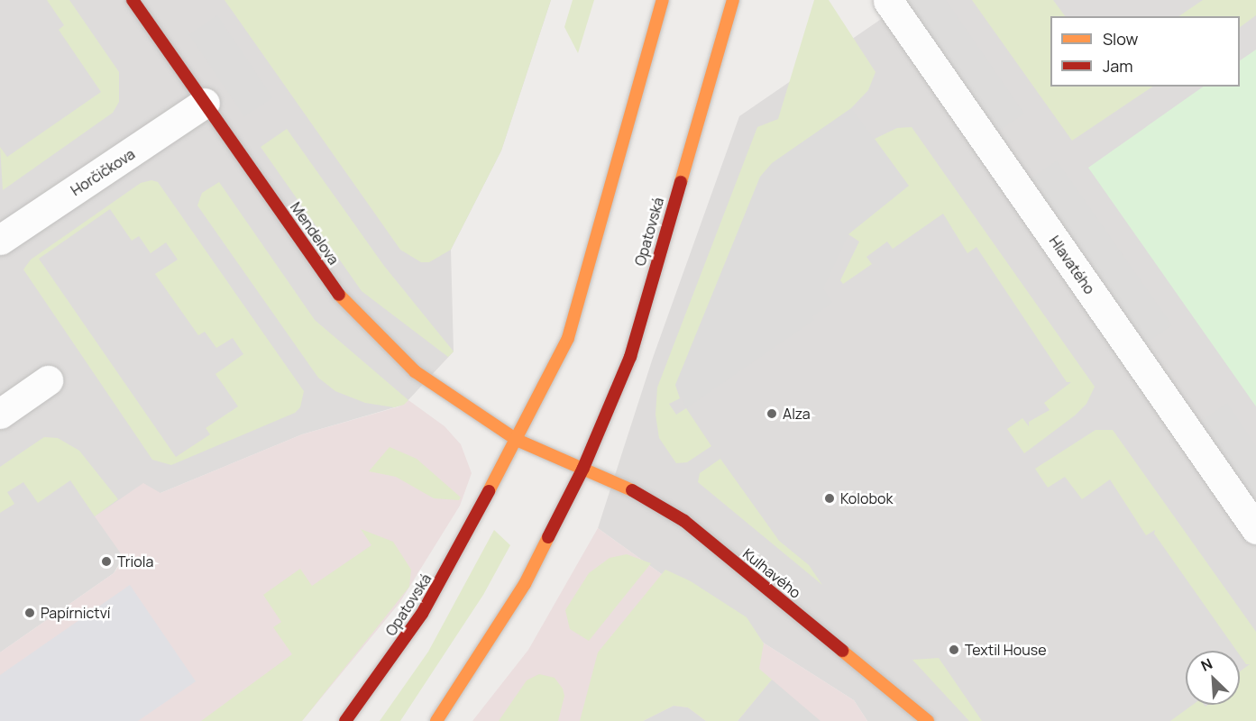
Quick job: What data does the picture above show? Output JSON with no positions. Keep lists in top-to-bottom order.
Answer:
{
  "streets": {
    "main road": ["Opatovská", "Mendelova", "Kulhavého"],
    "street": ["Horčičkova", "Hlavatého"]
  },
  "crossings": [
    ["Horčičkova", "Mendelova"],
    ["Opatovská", "Mendelova"],
    ["Opatovská", "Kulhavého"]
  ],
  "places": [
    "Alza",
    "Kolobok",
    "Triola",
    "Papírnictví",
    "Textil House"
  ],
  "legend": ["Slow", "Jam"],
  "north": "top left"
}
